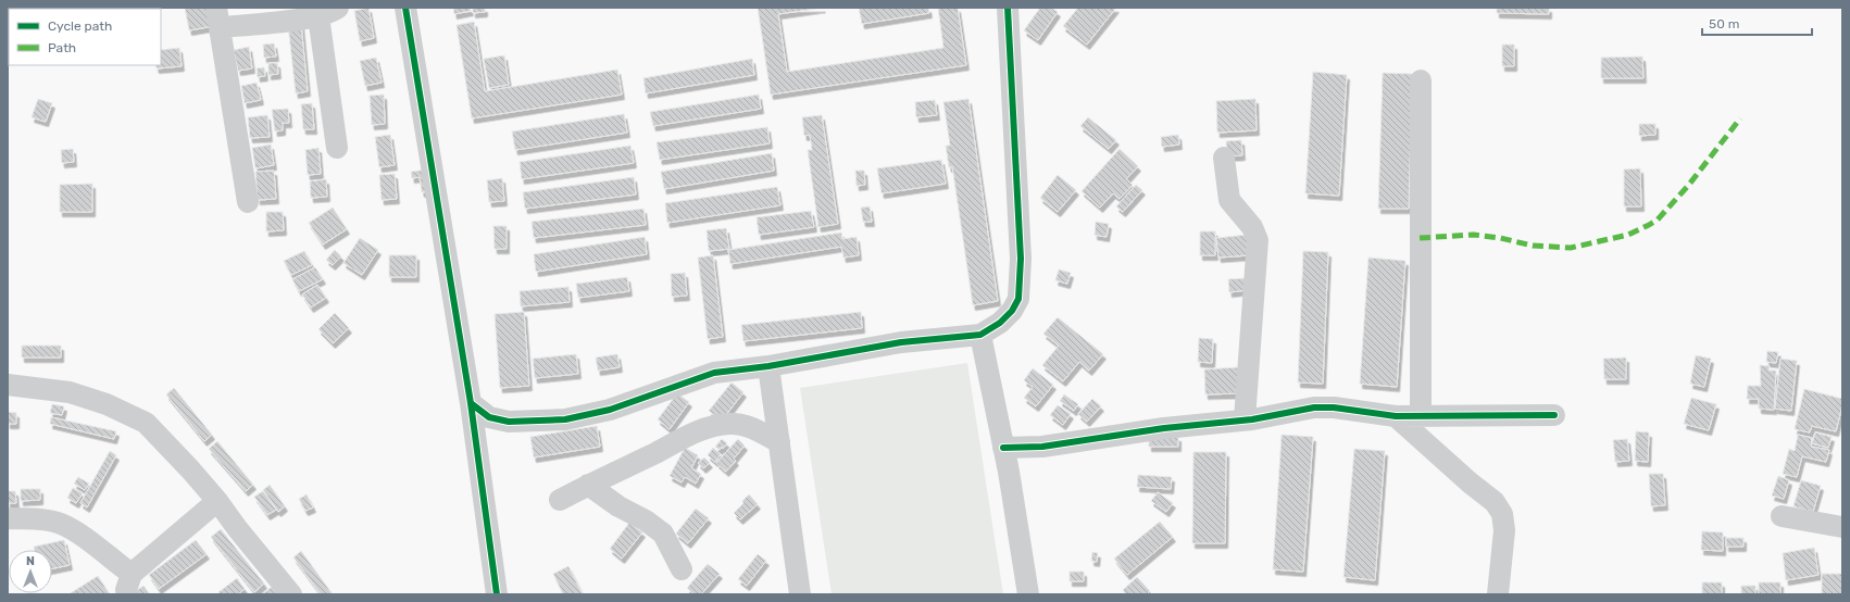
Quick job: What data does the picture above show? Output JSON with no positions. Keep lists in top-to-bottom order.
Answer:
{
  "legend": ["Cycle path", "Path"],
  "scale_bar": "50 m",
  "north": "top"
}
